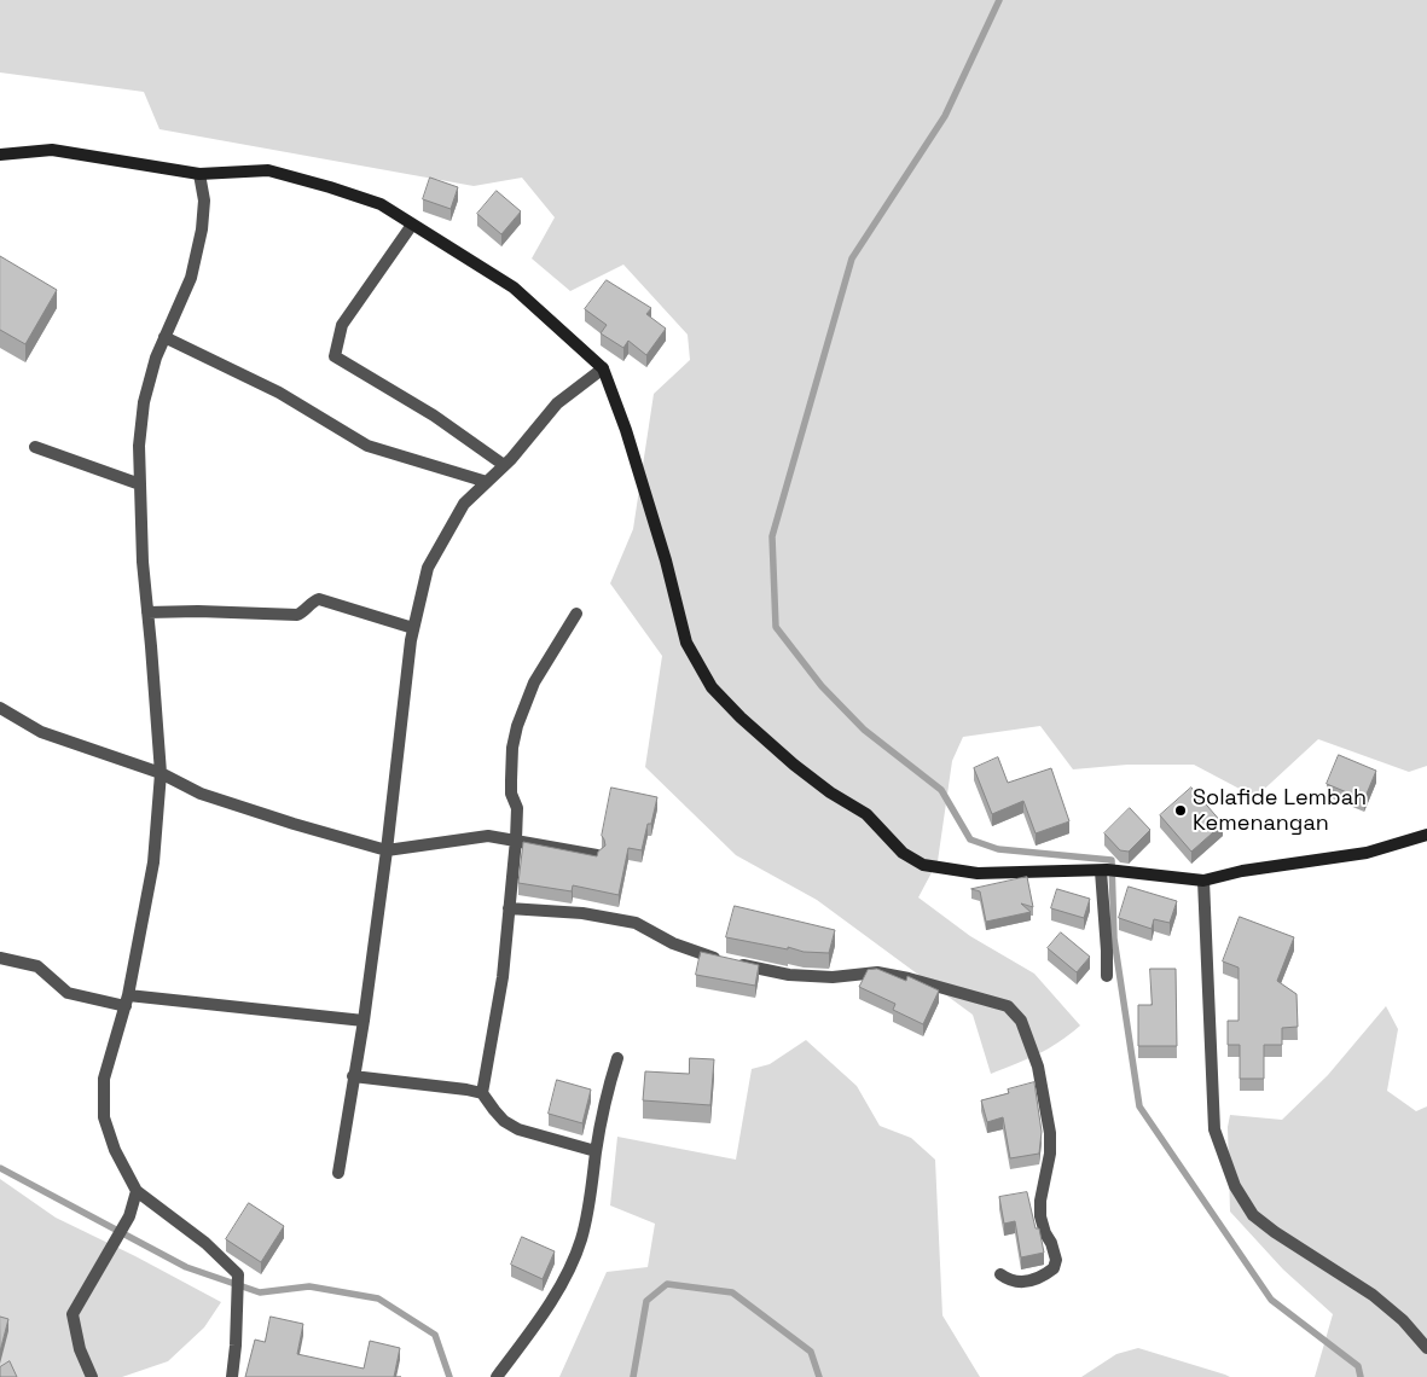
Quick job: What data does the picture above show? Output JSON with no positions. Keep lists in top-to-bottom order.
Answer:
{
  "places": ["Solafide Lembah Kemenangan"]
}
